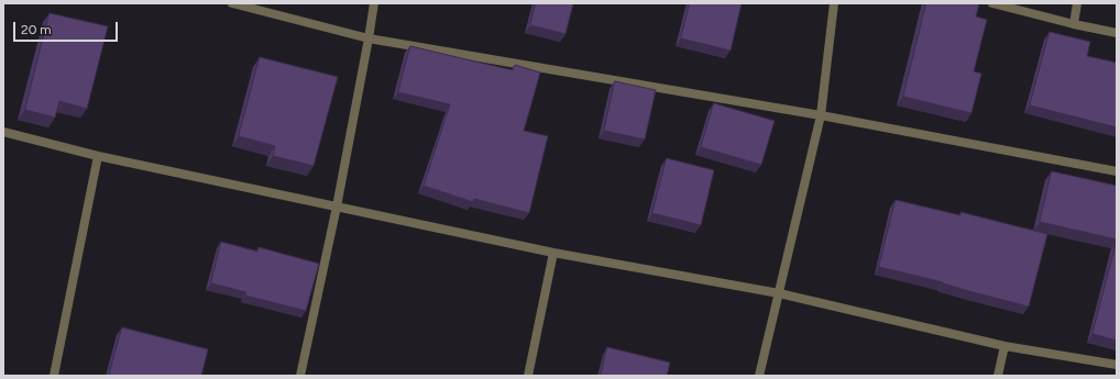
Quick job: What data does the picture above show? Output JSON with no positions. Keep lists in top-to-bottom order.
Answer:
{
  "scale_bar": "20 m"
}
